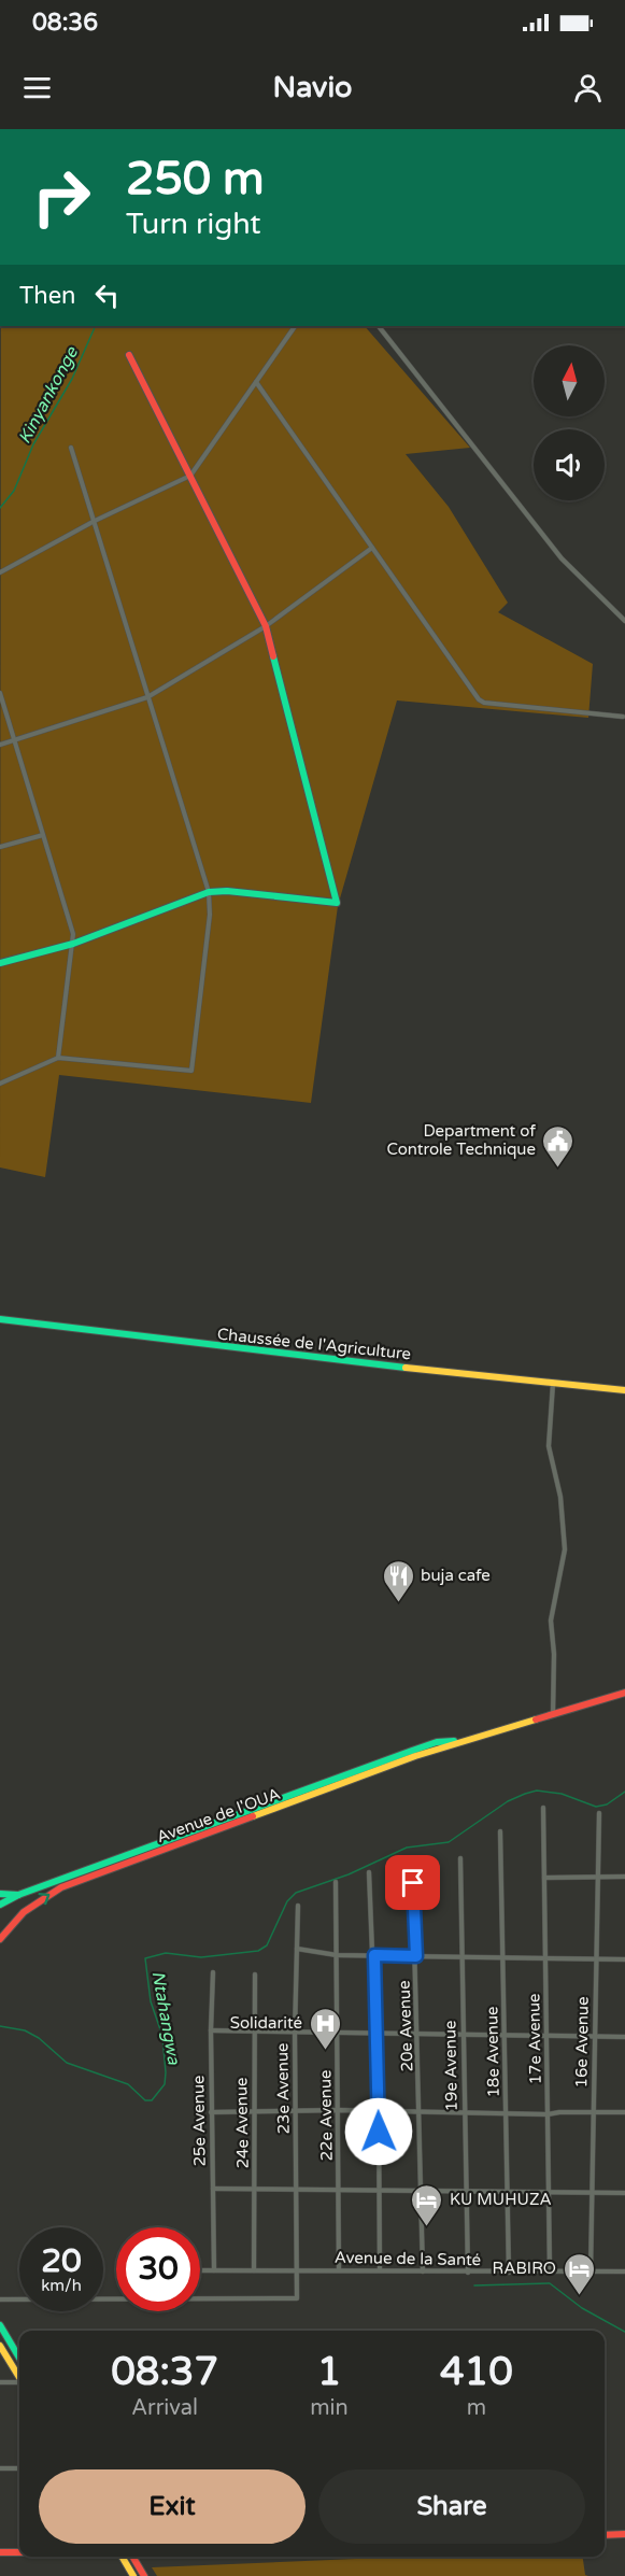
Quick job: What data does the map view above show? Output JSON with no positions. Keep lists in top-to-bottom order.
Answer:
{
  "streets": {
    "street": [
      "Chaussée de l'Agriculture",
      "Avenue de l'OUA",
      "20e Avenue",
      "17e Avenue",
      "16e Avenue",
      "18e Avenue",
      "19e Avenue",
      "23e Avenue",
      "22e Avenue",
      "25e Avenue",
      "24e Avenue",
      "Avenue de la Santé"
    ]
  },
  "crossings": [
    ["20e Avenue", "Avenue de la Santé"],
    ["17e Avenue", "Avenue de la Santé"],
    ["16e Avenue", "Avenue de la Santé"],
    ["18e Avenue", "Avenue de la Santé"],
    ["19e Avenue", "Avenue de la Santé"],
    ["23e Avenue", "Avenue de la Santé"],
    ["22e Avenue", "Avenue de la Santé"],
    ["25e Avenue", "Avenue de la Santé"],
    ["24e Avenue", "Avenue de la Santé"]
  ],
  "water": ["Kinyankonge", "Ntahangwa"],
  "places": {
    "public building": ["Department of Controle Technique"],
    "restaurant": ["buja cafe"],
    "hospital": ["Solidarité"],
    "hotel": ["KU MUHUZA", "RABIRO"]
  },
  "north": "top",
  "page": {
    "status": "08:36",
    "header": "Navio",
    "turn": ["250 m", "Turn right"],
    "then": "Then",
    "speed": "20 km/h",
    "limit": "30",
    "eta": [
      "08:37",
      "Arrival",
      "1",
      "min",
      "410",
      "m"
    ],
    "buttons": ["Exit", "Share"]
  }
}
